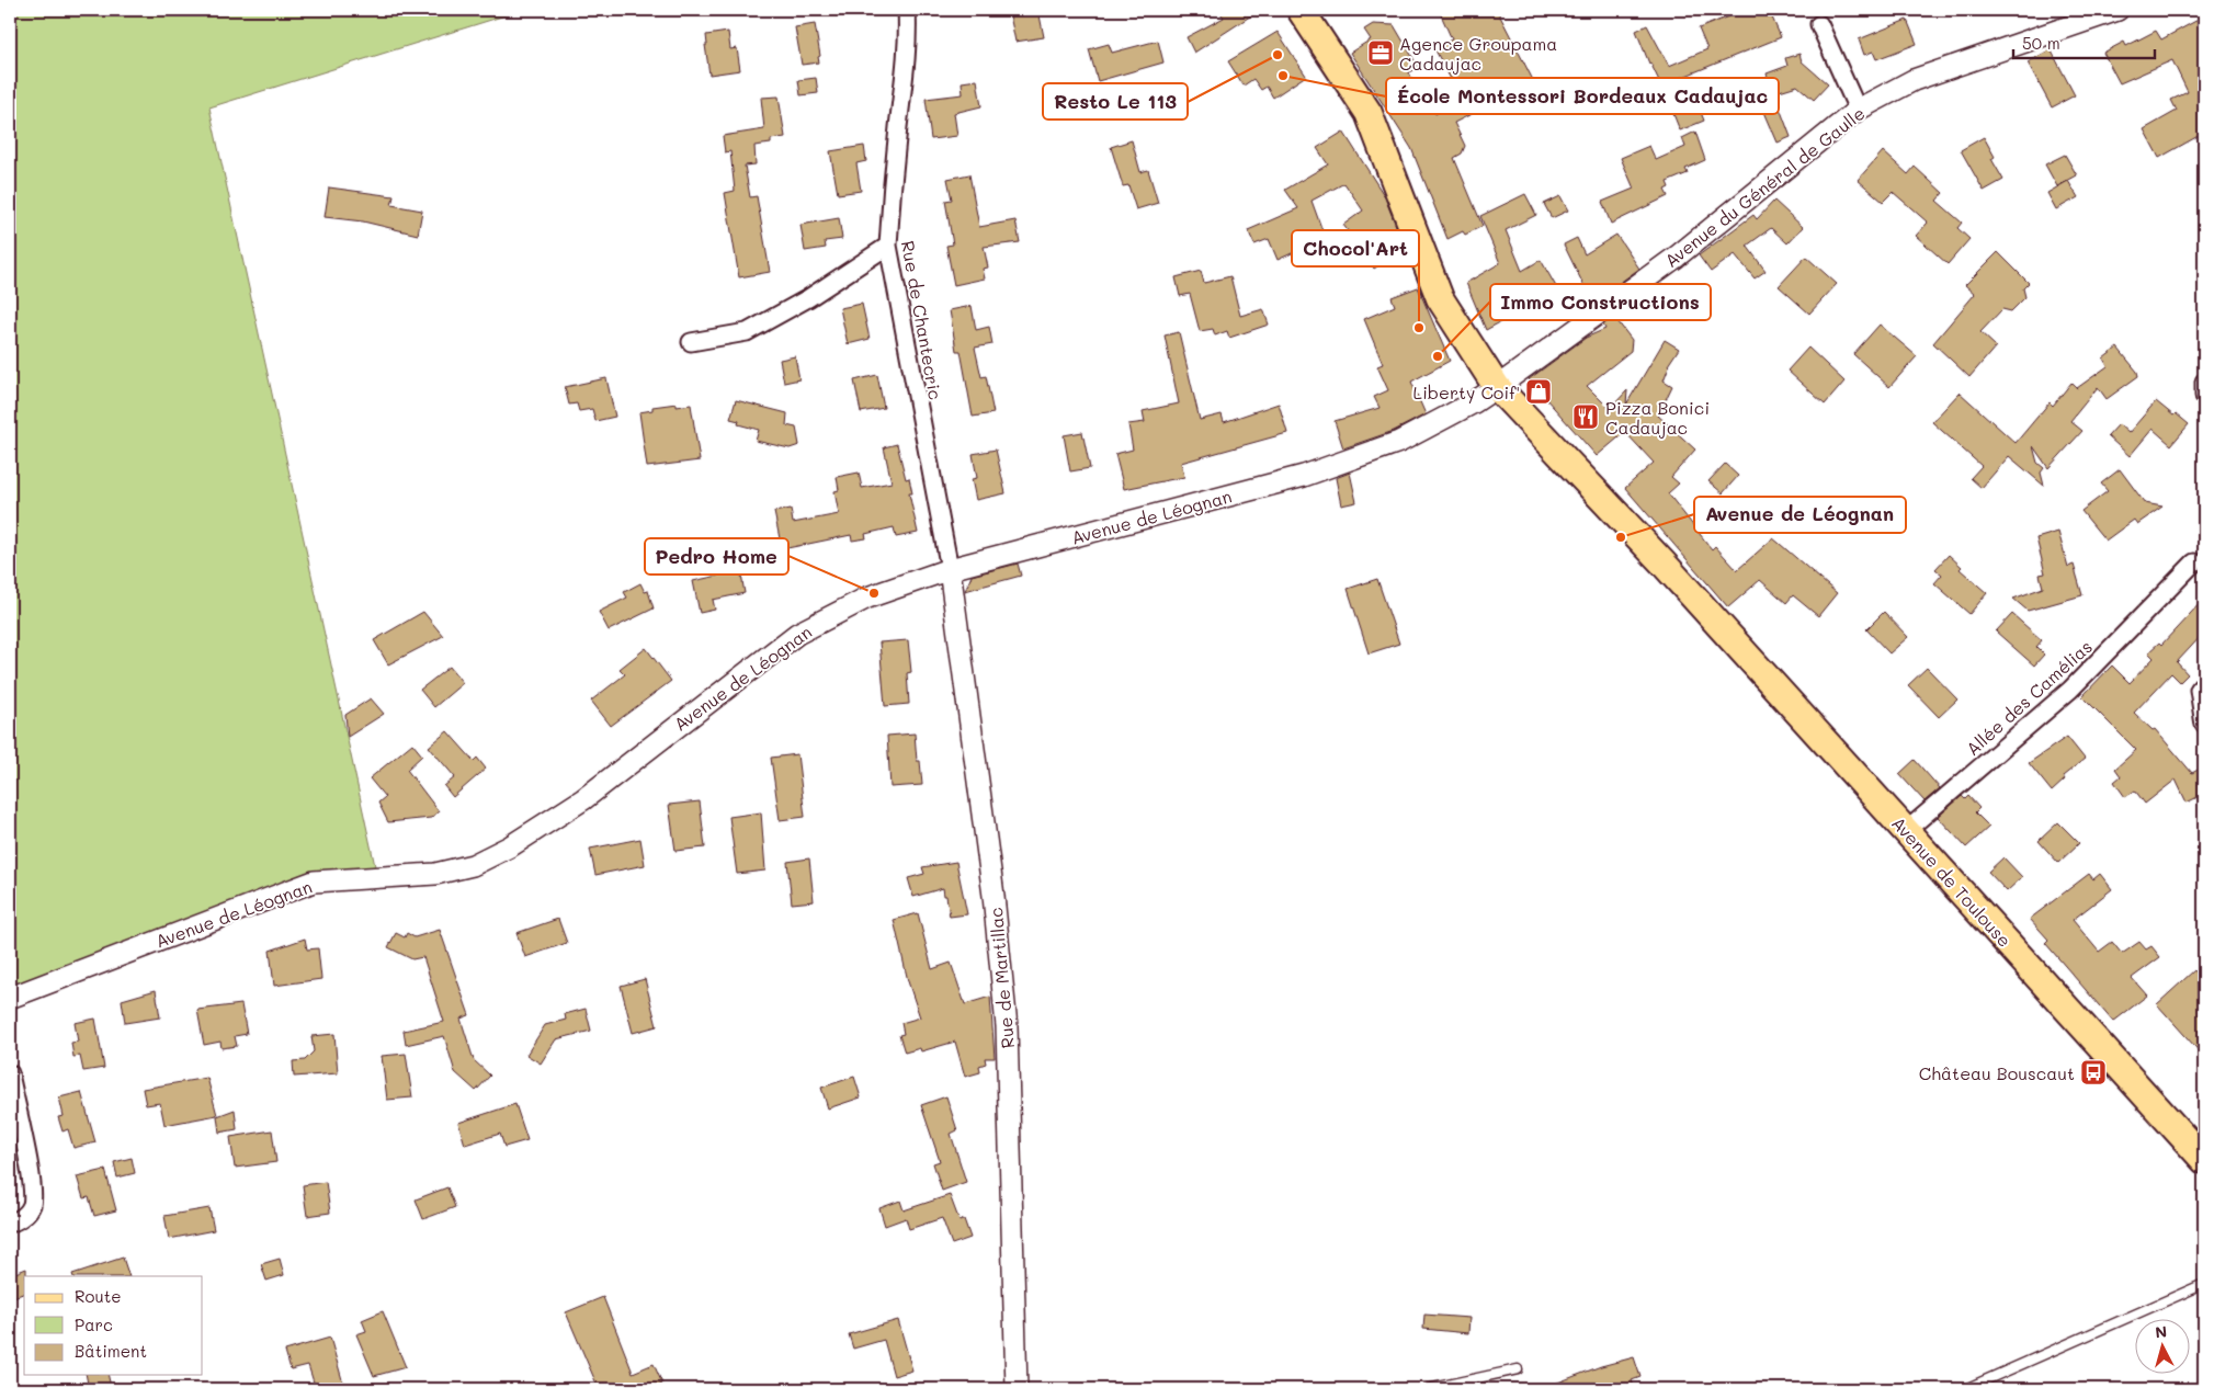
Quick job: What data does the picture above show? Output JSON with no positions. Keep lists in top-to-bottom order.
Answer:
{
  "streets": {
    "main road": ["Avenue de Toulouse"],
    "street": [
      "Avenue du Général de Gaulle",
      "Rue de Chantecric",
      "Avenue de Léognan",
      "Allée des Camélias",
      "Rue de Martillac"
    ]
  },
  "crossings": [
    ["Avenue du Général de Gaulle", "Avenue de Léognan"],
    ["Avenue du Général de Gaulle", "Avenue de Toulouse"],
    ["Rue de Chantecric", "Avenue de Léognan"],
    ["Rue de Chantecric", "Rue de Martillac"],
    ["Avenue de Léognan", "Avenue de Toulouse"],
    ["Avenue de Léognan", "Rue de Martillac"],
    ["Allée des Camélias", "Avenue de Toulouse"]
  ],
  "places": {
    "office": ["Agence Groupama Cadaujac"],
    "other": [
      "Resto Le 113",
      "École Montessori Bordeaux Cadaujac",
      "Chocol'Art",
      "Immo Constructions",
      "Avenue de Léognan",
      "Pedro Home"
    ],
    "shop": ["Liberty Coif'"],
    "restaurant": ["Pizza Bonici Cadaujac"],
    "bus stop": ["Château Bouscaut"]
  },
  "legend": ["Route", "Parc", "Bâtiment"],
  "scale_bar": "50 m",
  "north": "top"
}
